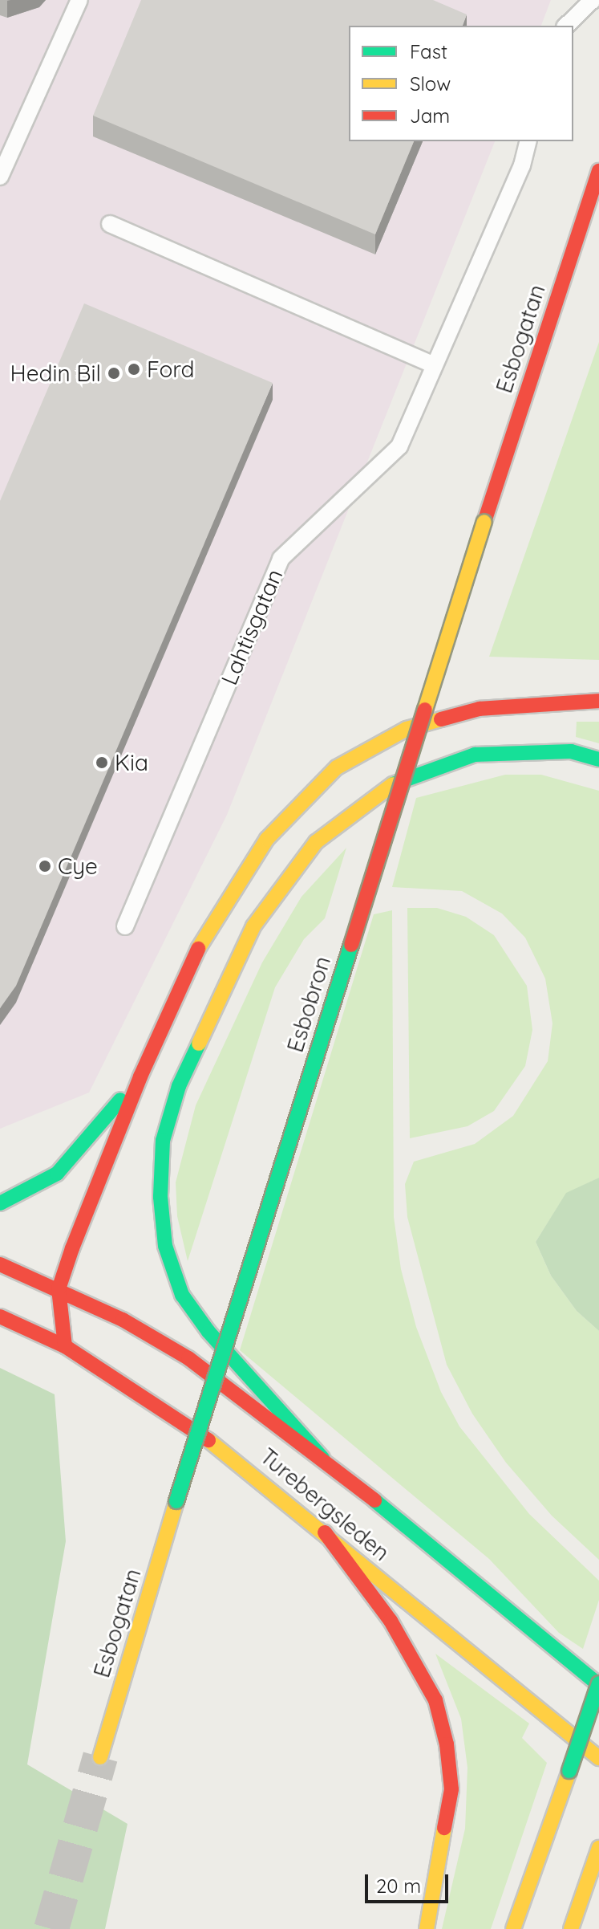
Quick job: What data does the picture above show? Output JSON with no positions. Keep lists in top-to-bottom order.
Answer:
{
  "streets": {
    "main road": ["Esbogatan", "Esbobron", "Turebergsleden"],
    "lane": ["Lahtisgatan"]
  },
  "crossings": [
    ["Esbogatan", "Esbobron"]
  ],
  "places": [
    "Ford",
    "Hedin Bil",
    "Kia",
    "Cye"
  ],
  "legend": ["Fast", "Slow", "Jam"],
  "scale_bar": "20 m"
}
